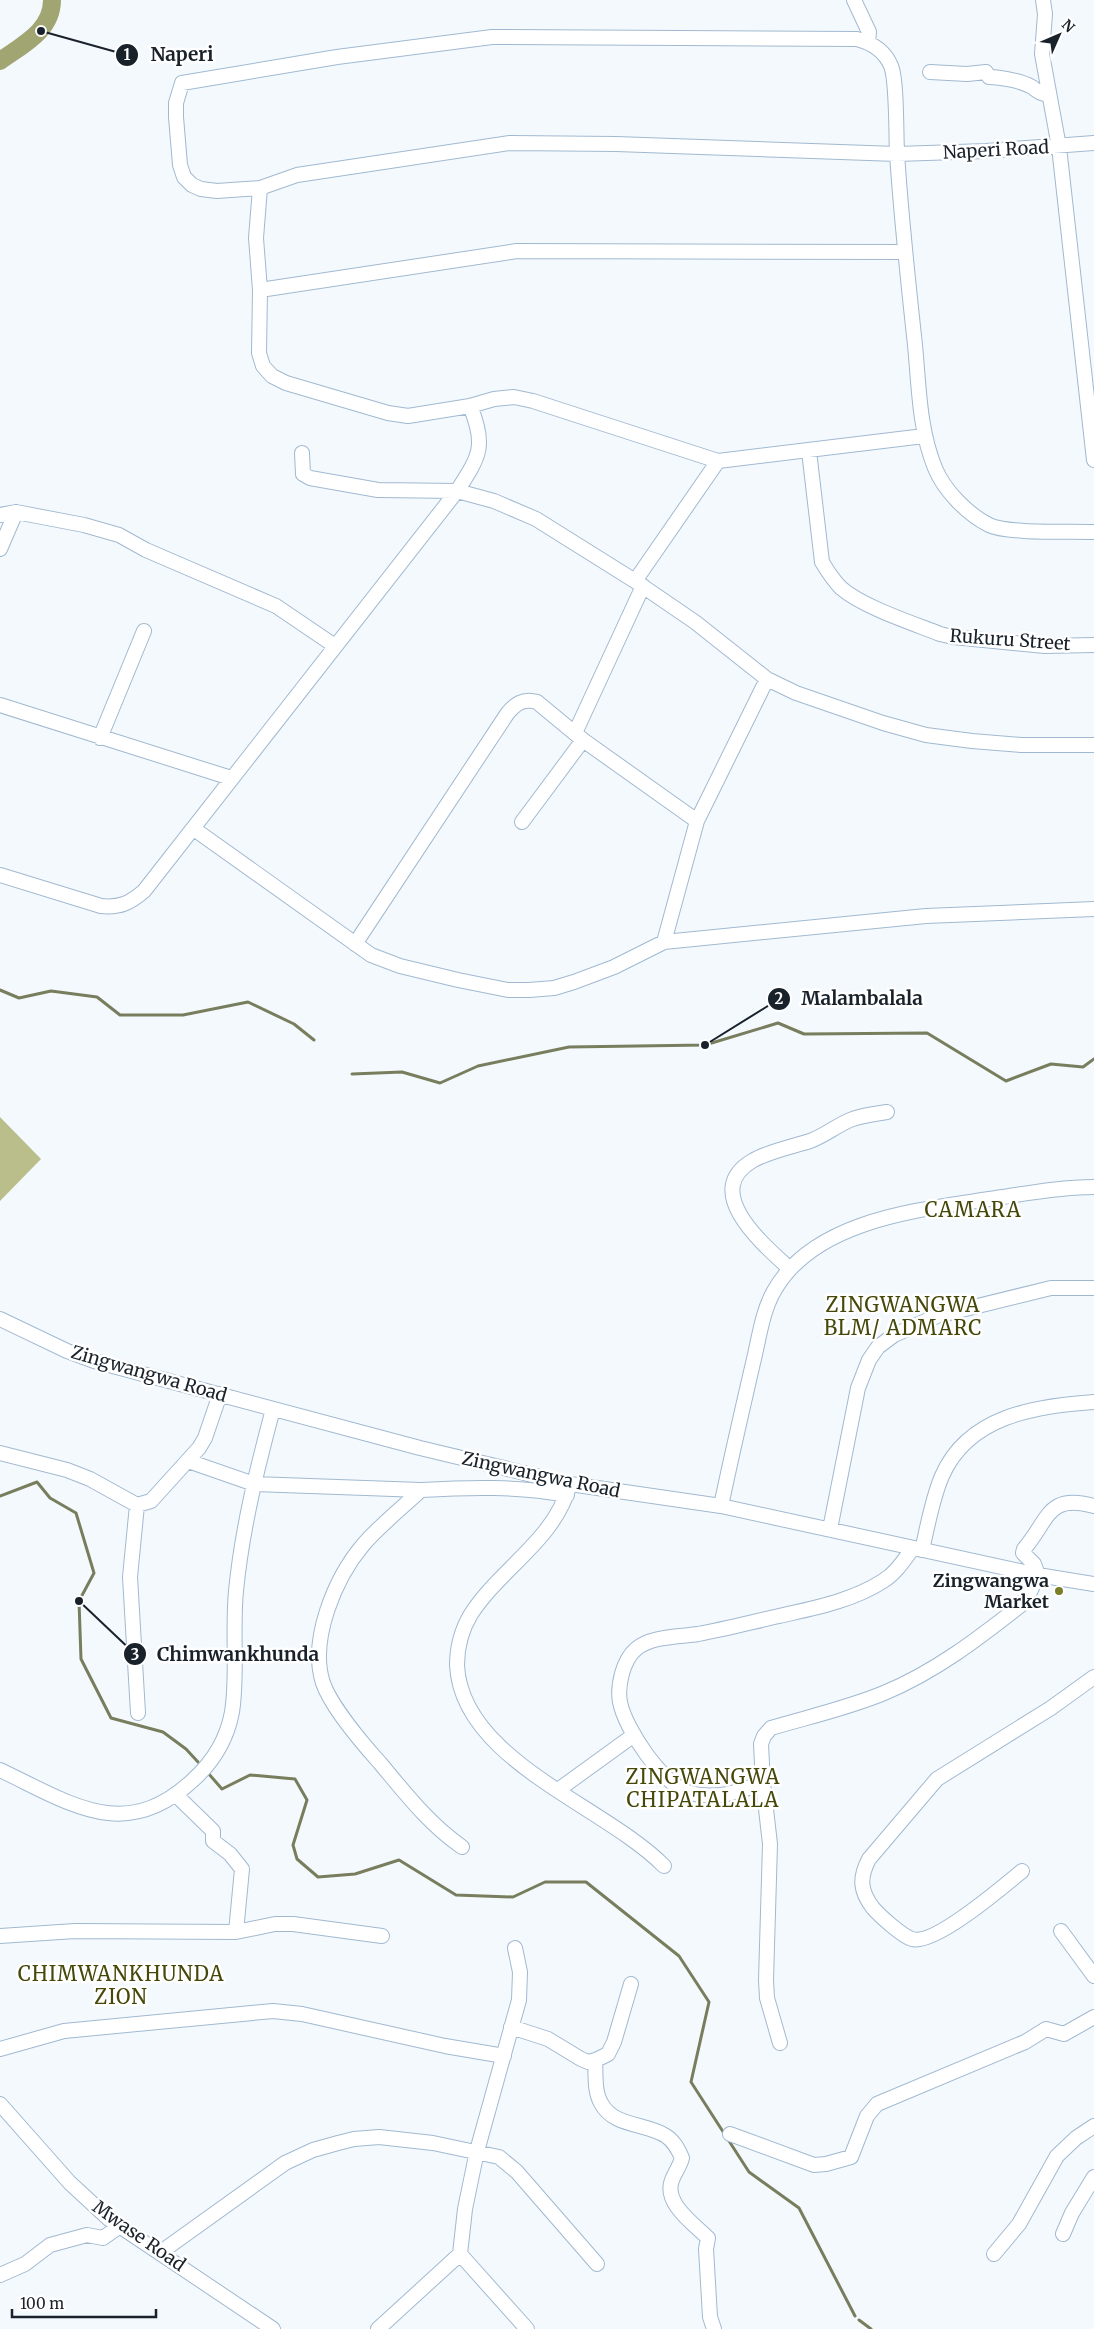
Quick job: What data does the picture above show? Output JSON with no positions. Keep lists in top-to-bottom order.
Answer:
{
  "streets": {
    "street": [
      "Naperi Road",
      "Rukuru Street",
      "Zingwangwa Road",
      "Mwase Road"
    ]
  },
  "districts": [
    "CAMARA",
    "ZINGWANGWA BLM/ ADMARC",
    "ZINGWANGWA CHIPATALALA",
    "CHIMWANKHUNDA ZION"
  ],
  "places": [
    "Naperi",
    "Malambalala",
    "Zingwangwa Market",
    "Chimwankhunda"
  ],
  "scale_bar": "100 m",
  "north": "top right"
}
